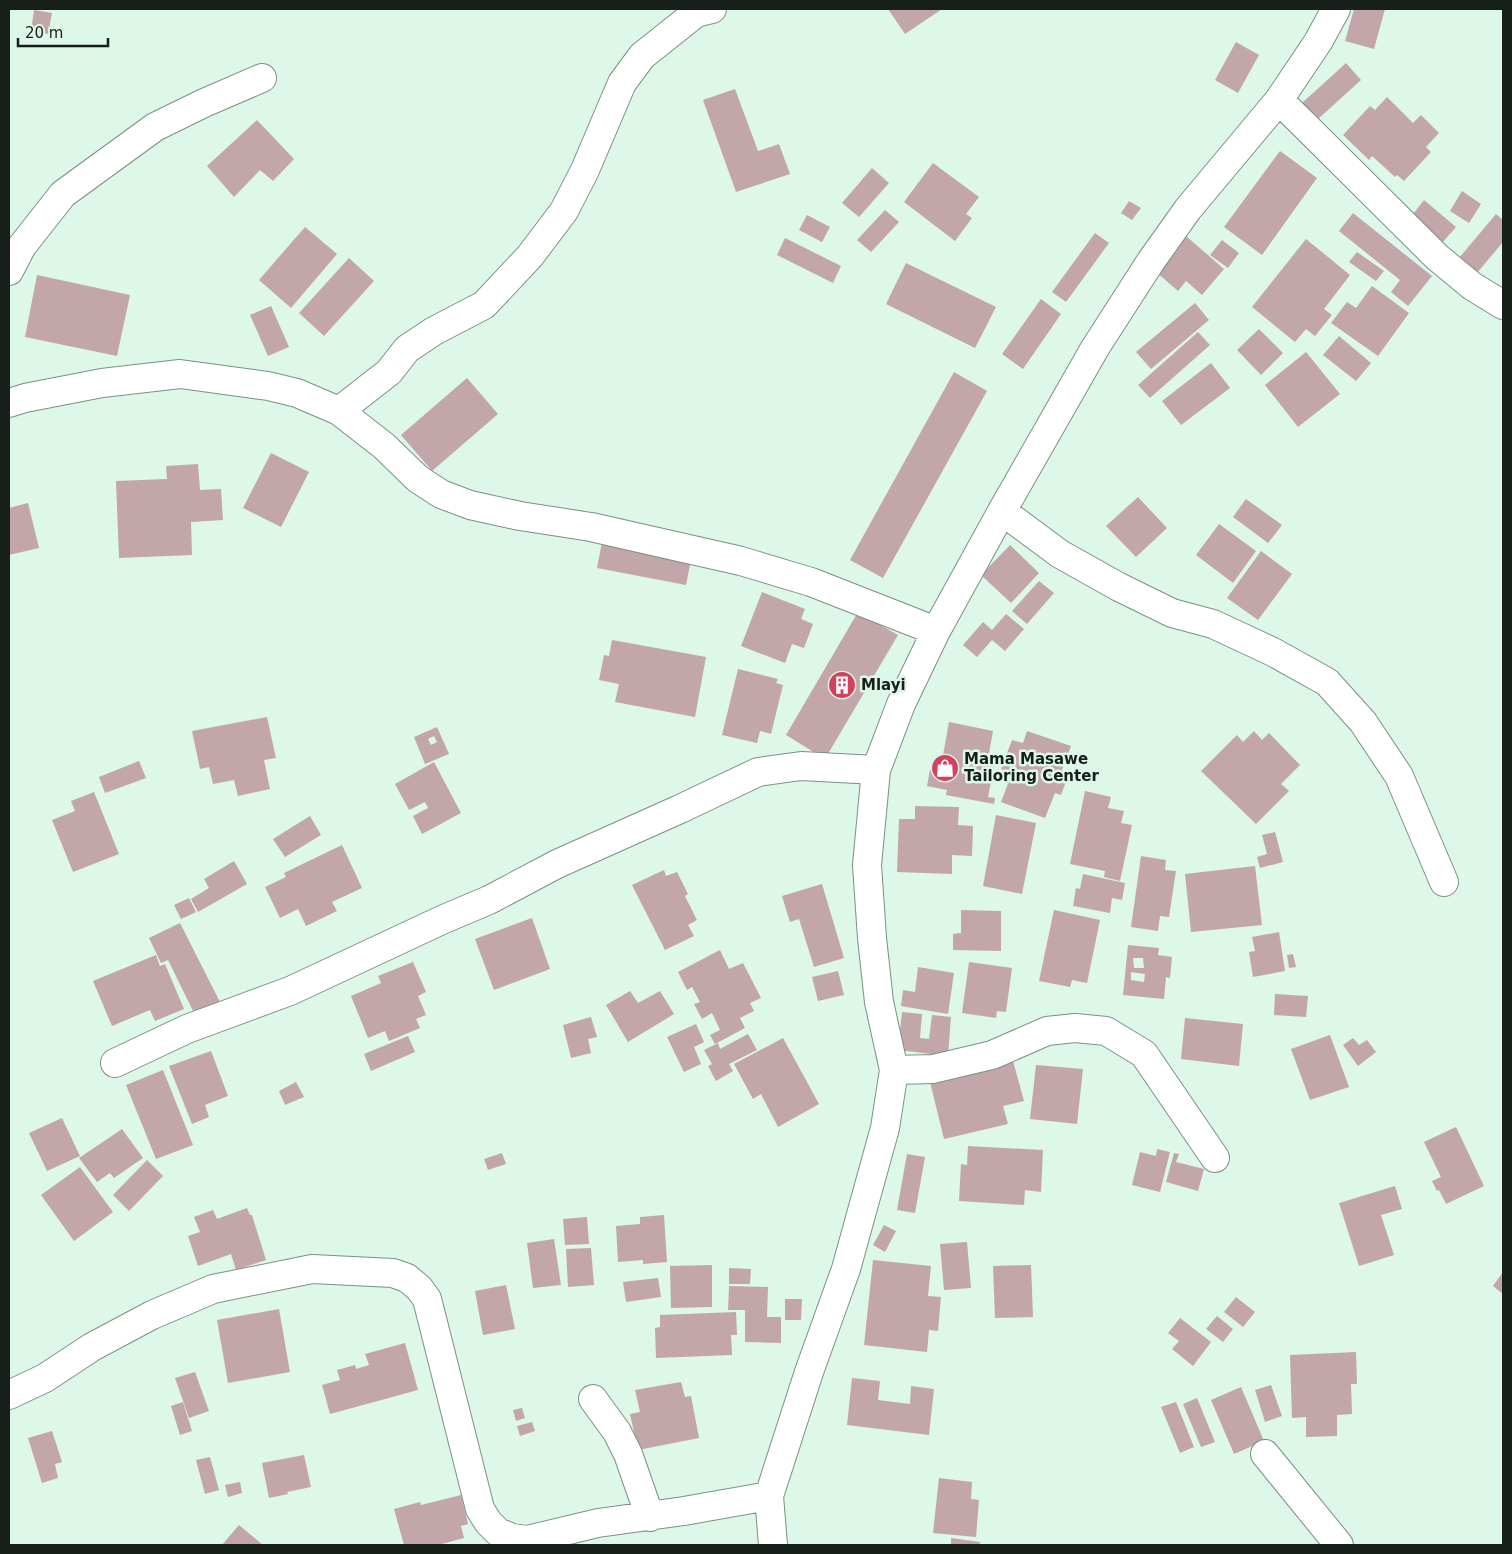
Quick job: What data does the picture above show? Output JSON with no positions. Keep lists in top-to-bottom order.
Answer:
{
  "places": {
    "building": ["Mlayi"],
    "shop": ["Mama Masawe Tailoring Center"]
  },
  "scale_bar": "20 m"
}
